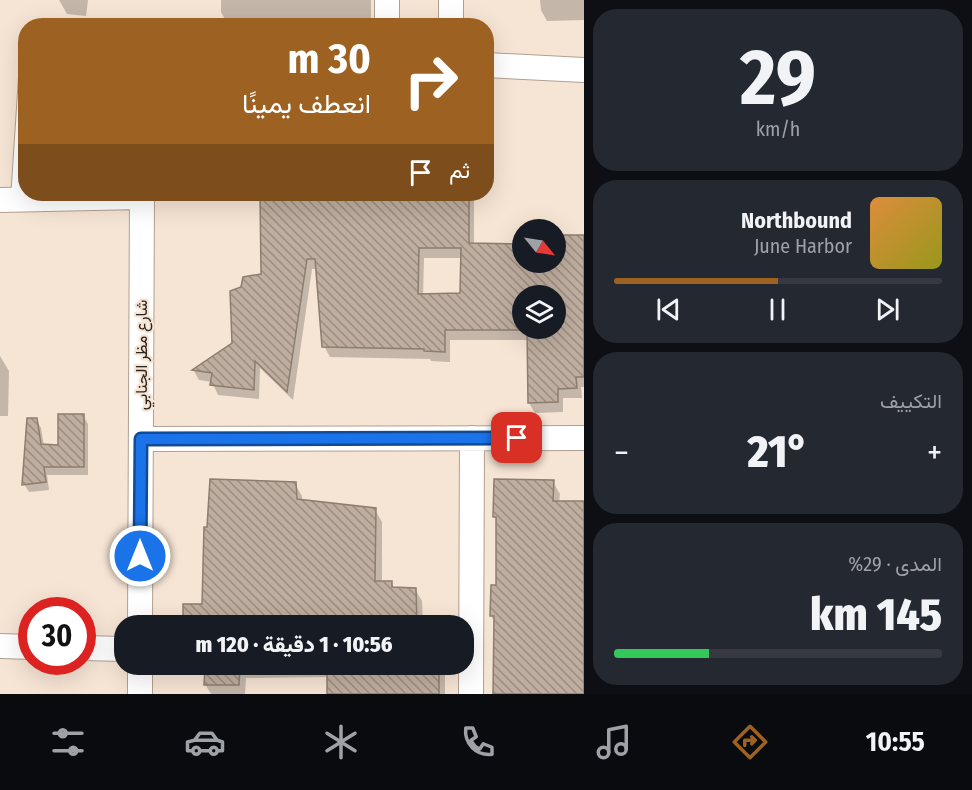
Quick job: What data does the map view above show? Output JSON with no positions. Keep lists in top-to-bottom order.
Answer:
{
  "streets": {
    "street": ["شارع مظر الجنابي"]
  },
  "north": "bottom right",
  "page": {
    "tile": [
      ["29", "km/h"],
      "التكييف",
      ["المدى · 29%", "145 km"]
    ],
    "turn": ["30 m", "انعطف يمينًا"],
    "then": "ثم",
    "song": ["Northbound", "June Harbor"],
    "heat": ["−", "21°", "+"],
    "limit": "30",
    "trip": "10:56 · 1 دقيقة · 120 m",
    "tabs": "10:55"
  }
}
